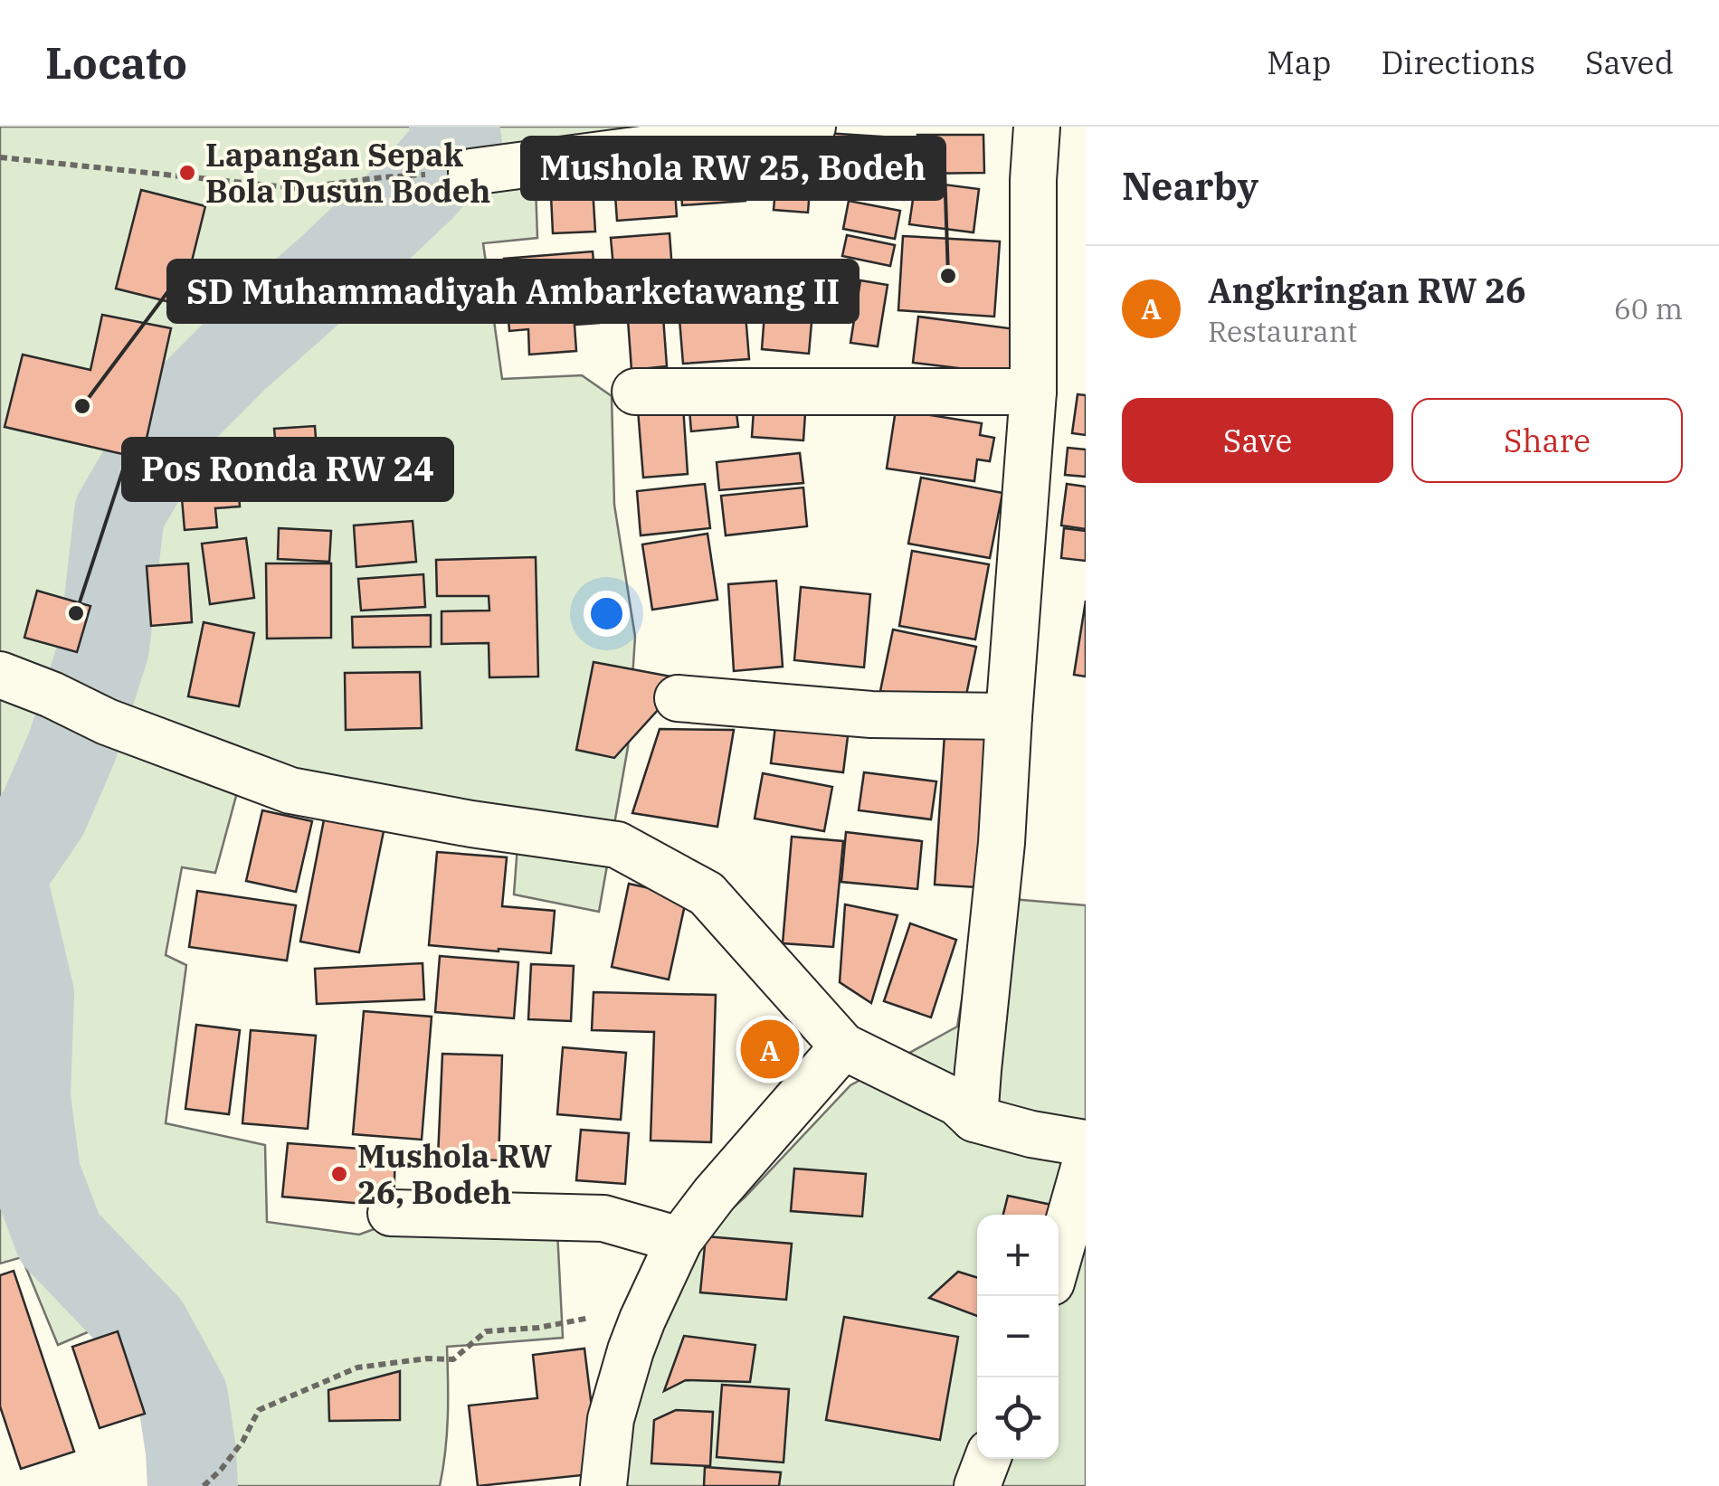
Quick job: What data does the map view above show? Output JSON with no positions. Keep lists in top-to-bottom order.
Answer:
{
  "places": [
    "Lapangan Sepak Bola Dusun Bodeh",
    "Mushola RW 25, Bodeh",
    "SD Muhammadiyah Ambarketawang II",
    "Pos Ronda RW 24",
    "Mushola RW 26, Bodeh"
  ],
  "page": {
    "header": "Locato",
    "nav": ["Map", "Directions", "Saved"],
    "heading": "Nearby",
    "list": [
      {
        "mark": "A",
        "name": "Angkringan RW 26",
        "note": "Restaurant",
        "value": "60 m"
      }
    ],
    "buttons": ["Save", "Share"],
    "pins": "A",
    "map_buttons": ["+", "−"]
  }
}
